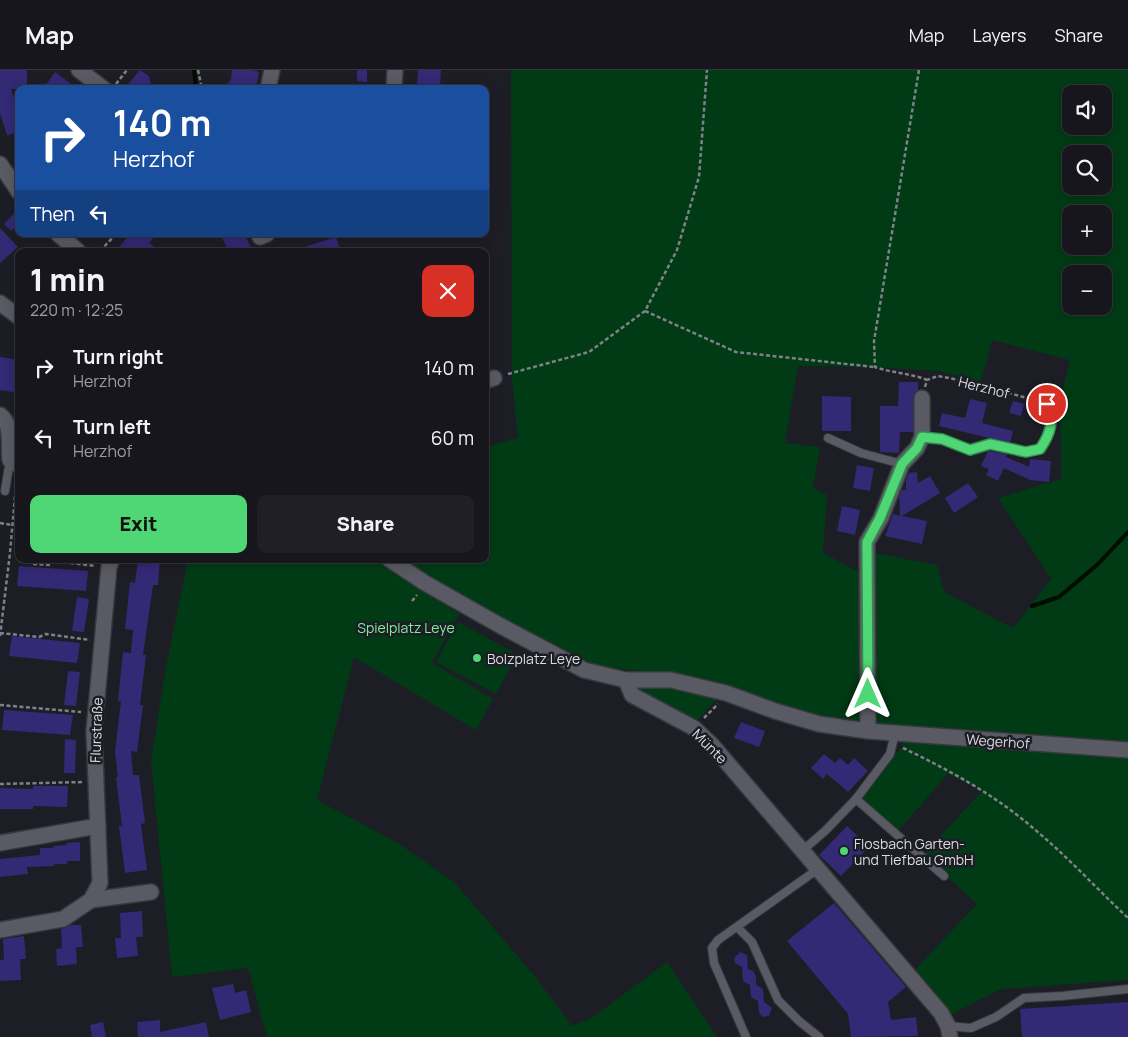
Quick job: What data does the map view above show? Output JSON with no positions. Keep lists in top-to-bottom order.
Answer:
{
  "streets": {
    "street": ["Flurstraße", "Wegerhof", "Münte"],
    "path": ["Herzhof"]
  },
  "crossings": [
    ["Wegerhof", "Münte"]
  ],
  "parks": ["Spielplatz Leye"],
  "places": ["Bolzplatz Leye", "Flosbach Garten- und Tiefbau GmbH"],
  "page": {
    "header": "Map",
    "nav": ["Map", "Layers", "Share"],
    "map_buttons": ["+", "−"],
    "turn": ["140 m", "Herzhof"],
    "then": "Then",
    "heading": ["1 min", "220 m · 12:25"],
    "list": [
      {
        "name": "Turn right",
        "note": "Herzhof",
        "value": "140 m"
      },
      {
        "name": "Turn left",
        "note": "Herzhof",
        "value": "60 m"
      }
    ],
    "buttons": ["Exit", "Share"]
  }
}
